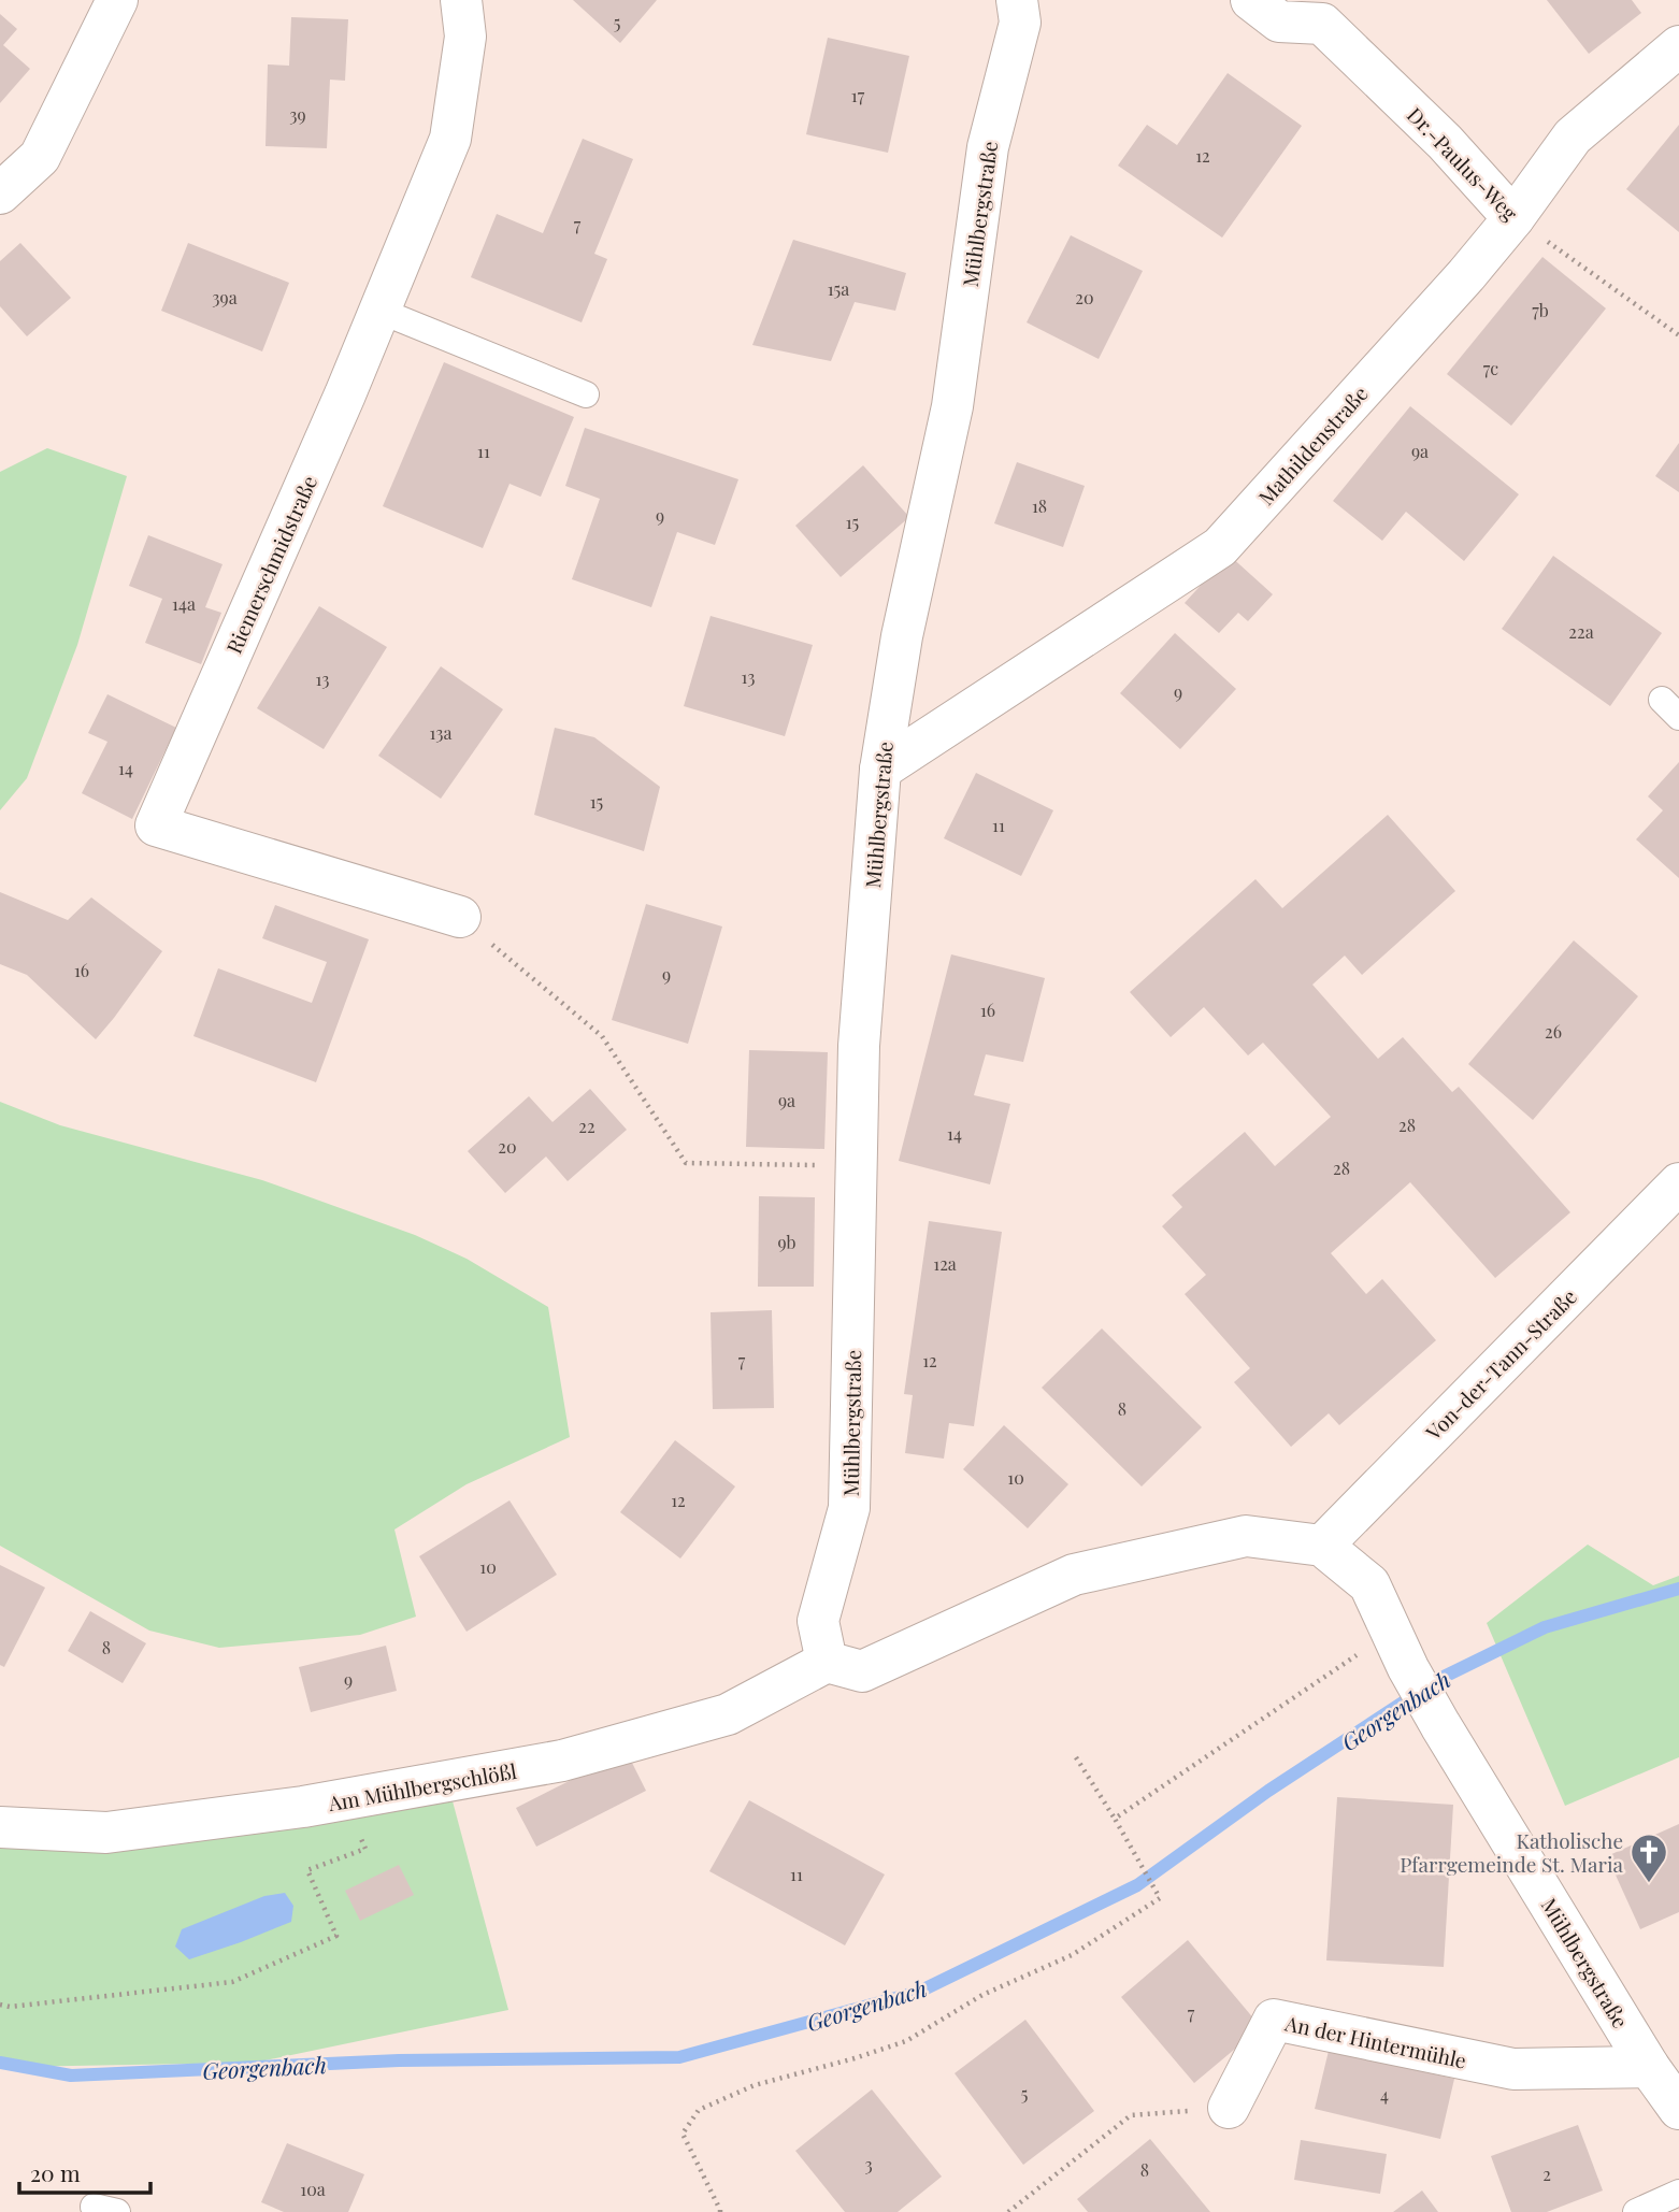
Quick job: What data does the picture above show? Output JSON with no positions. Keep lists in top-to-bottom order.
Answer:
{
  "streets": {
    "street": [
      "Dr.-Paulus-Weg",
      "Mühlbergstraße",
      "Mathildenstraße",
      "Riemerschmidstraße",
      "Von-der-Tann-Straße",
      "Am Mühlbergschlößl",
      "An der Hintermühle"
    ]
  },
  "crossings": [
    ["Dr.-Paulus-Weg", "Mathildenstraße"],
    ["Mühlbergstraße", "Mathildenstraße"],
    ["Mühlbergstraße", "Von-der-Tann-Straße"],
    ["Mühlbergstraße", "Am Mühlbergschlößl"],
    ["Mühlbergstraße", "An der Hintermühle"]
  ],
  "water": ["Georgenbach"],
  "places": {
    "church": ["Katholische Pfarrgemeinde St. Maria"]
  },
  "house_numbers": [
    "5",
    "17",
    "39",
    "12",
    "7",
    "15a",
    "39a",
    "20",
    "7b",
    "7c",
    "11",
    "9a",
    "18",
    "9",
    "15",
    "14a",
    "22a",
    "13",
    "13",
    "9",
    "13a",
    "14",
    "15",
    "11",
    "16",
    "9",
    "16",
    "26",
    "9a",
    "28",
    "22",
    "14",
    "20",
    "28",
    "9b",
    "12a",
    "7",
    "12",
    "8",
    "10",
    "12",
    "10",
    "8",
    "9",
    "11",
    "7",
    "5",
    "4",
    "3",
    "8",
    "2",
    "10a"
  ],
  "scale_bar": "20 m"
}
